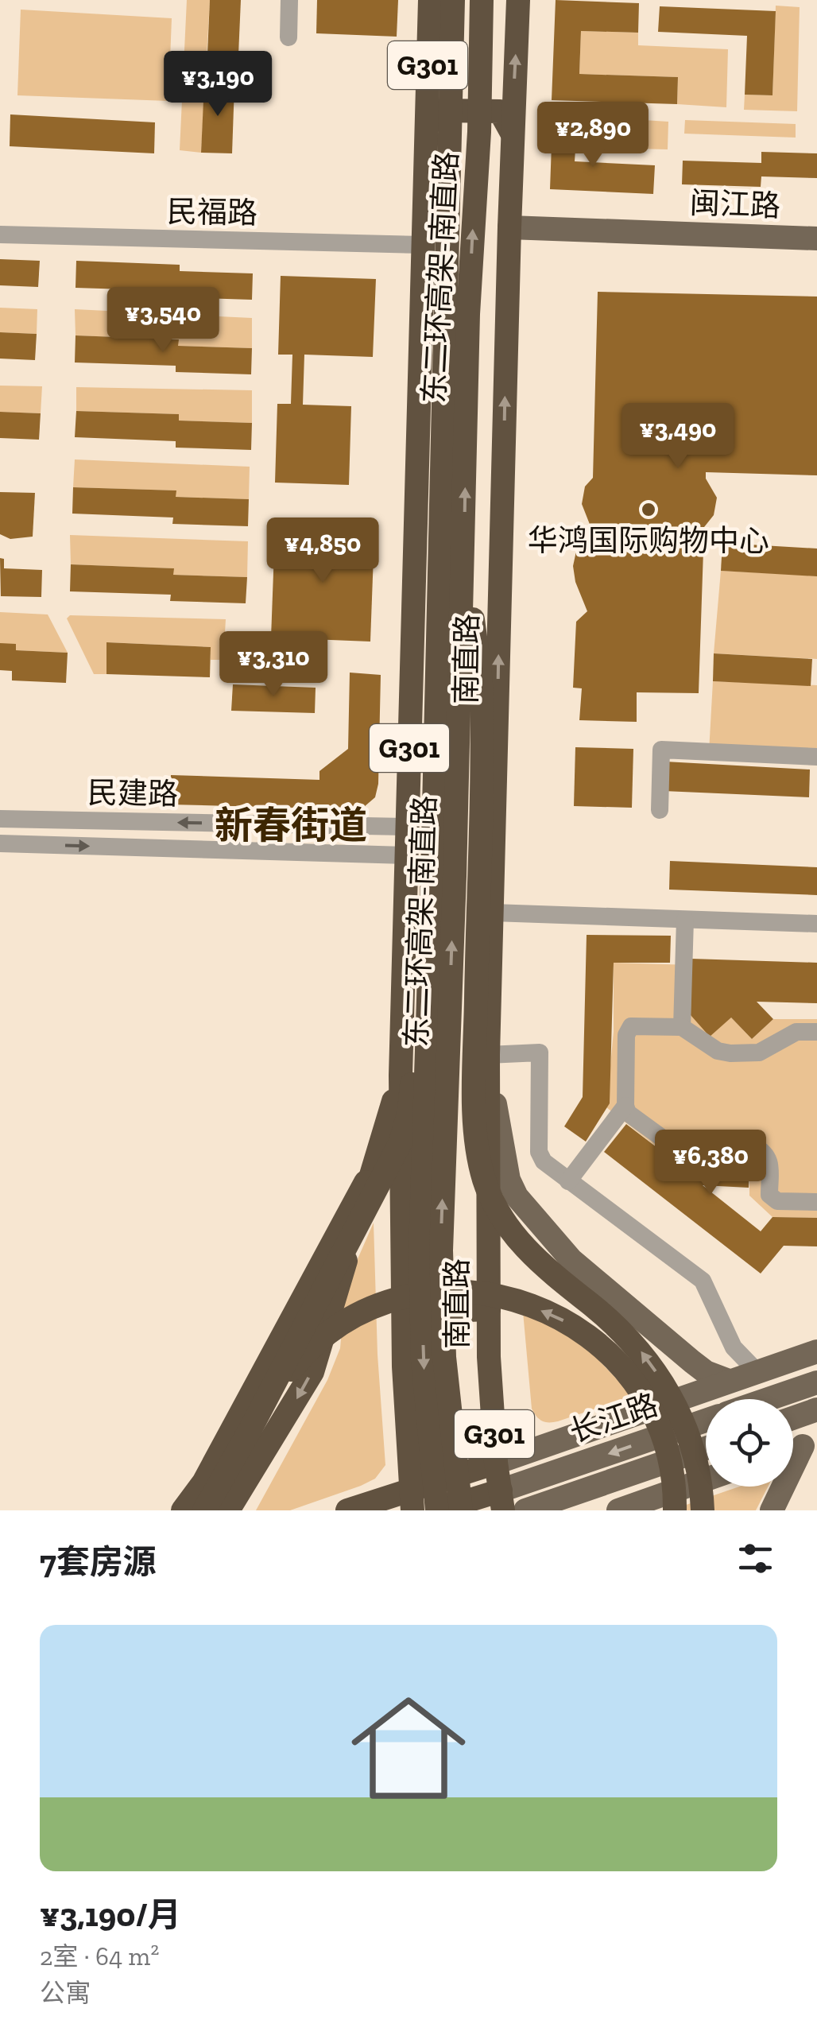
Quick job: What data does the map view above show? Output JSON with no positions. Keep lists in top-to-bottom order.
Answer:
{
  "streets": {
    "highway": [
      "G301",
      "东二环高架-南直路",
      "南直路",
      "长江路"
    ],
    "main road": ["闽江路"],
    "street": ["民福路", "民建路"]
  },
  "crossings": [
    ["闽江路", "南直路"],
    ["民福路", "南直路"],
    ["东二环高架-南直路", "长江路"],
    ["南直路", "民建路"],
    ["南直路", "长江路"]
  ],
  "districts": ["新春街道"],
  "places": ["华鸿国际购物中心"],
  "page": {
    "price": [
      "¥3,190",
      "¥2,890",
      "¥3,540",
      "¥3,490",
      "¥4,850",
      "¥3,310",
      "¥6,380"
    ],
    "heading": "7套房源",
    "list": [
      {
        "name": "¥3,190/月",
        "note": "2室 · 64 m² · 公寓"
      }
    ]
  }
}
